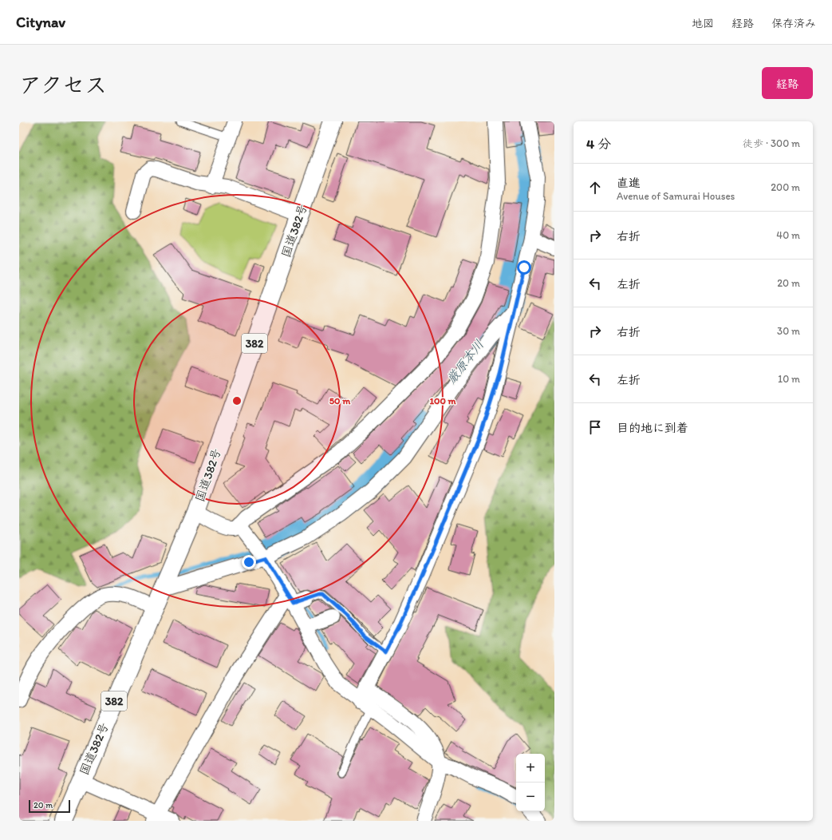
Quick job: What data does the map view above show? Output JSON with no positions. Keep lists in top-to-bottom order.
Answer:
{
  "streets": {
    "highway": ["国道382号", "382"]
  },
  "water": ["厳原本川"],
  "scale_bar": "20 m",
  "page": {
    "header": "Citynav",
    "nav": ["地図", "経路", "保存済み"],
    "title": "アクセス",
    "buttons": "経路",
    "heading": ["4 分", "徒歩 · 300 m"],
    "list": [
      ["直進", "Avenue of Samurai Houses", "200 m"],
      ["右折", "40 m"],
      ["左折", "20 m"],
      ["右折", "30 m"],
      ["左折", "10 m"],
      "目的地に到着"
    ],
    "map_buttons": ["+", "−"],
    "scale": "20 m"
  },
  "rings": ["50 m", "100 m"]
}
